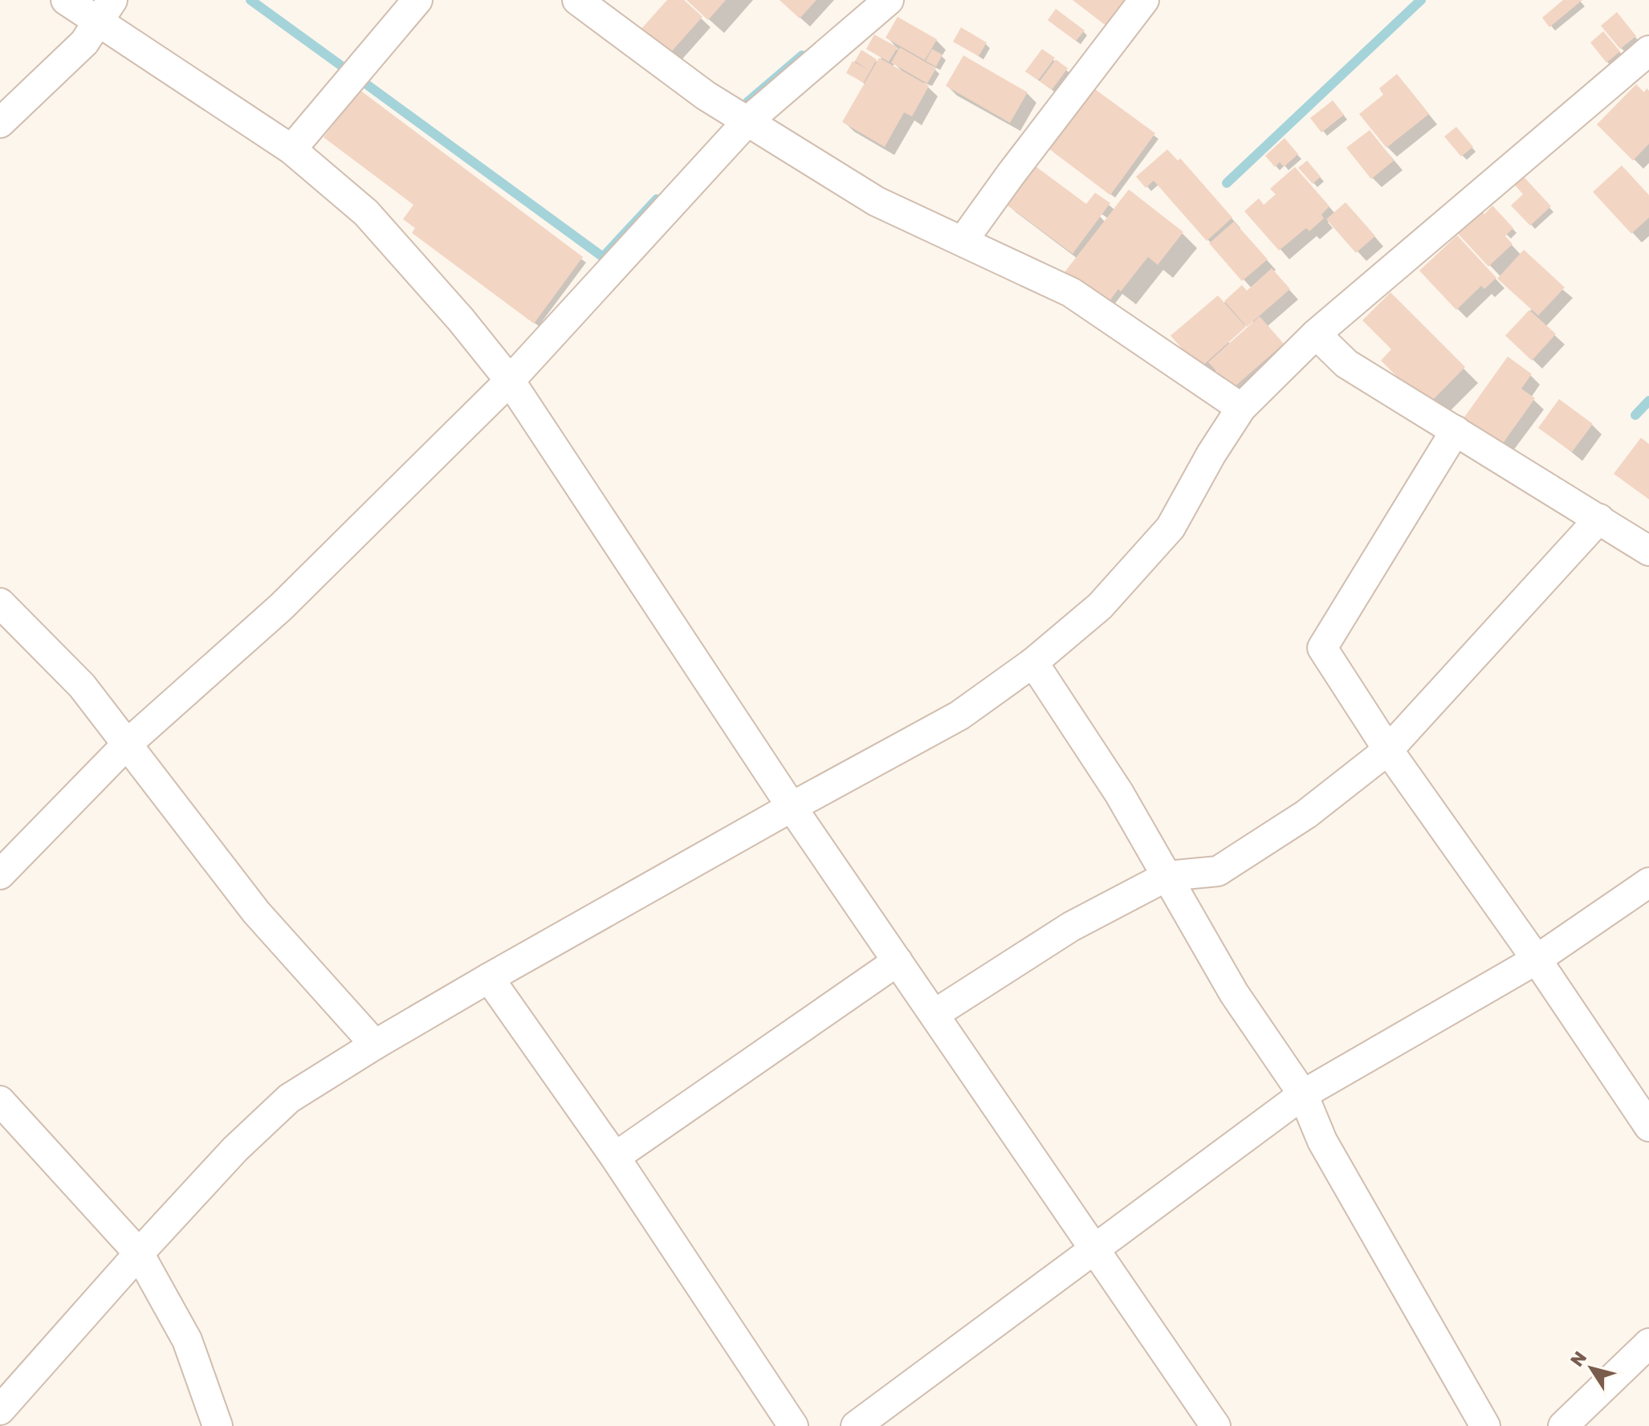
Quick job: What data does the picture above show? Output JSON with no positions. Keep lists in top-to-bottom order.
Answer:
{
  "north": "top left"
}
